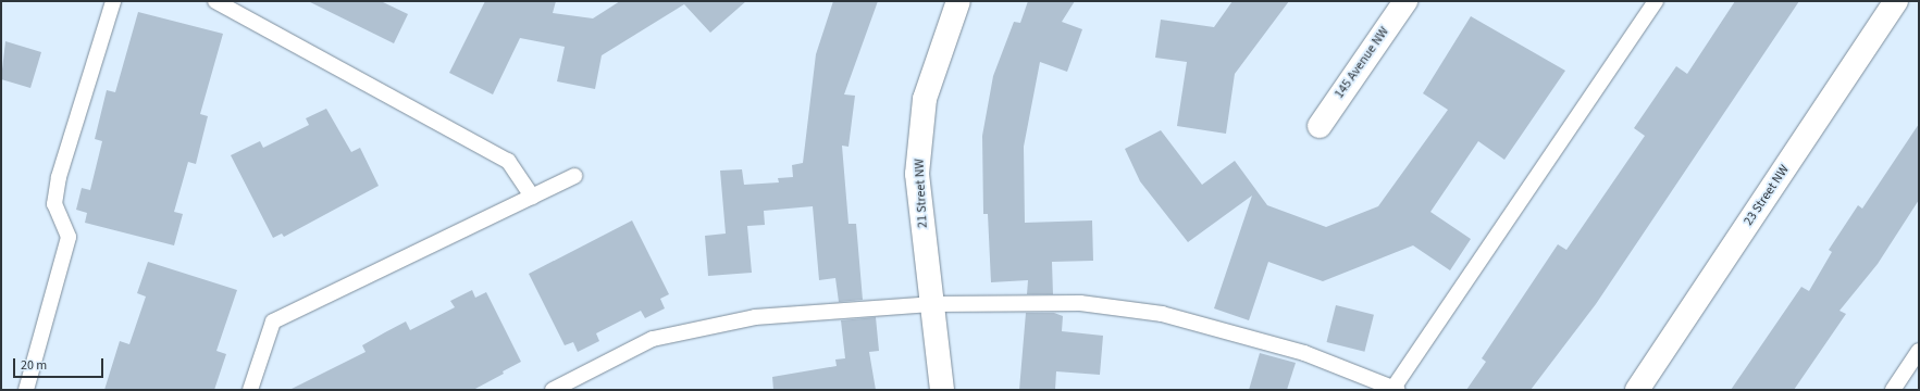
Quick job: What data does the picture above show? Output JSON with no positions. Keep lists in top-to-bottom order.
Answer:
{
  "streets": {
    "street": ["145 Avenue NW", "21 Street NW", "23 Street NW"]
  },
  "scale_bar": "20 m"
}
